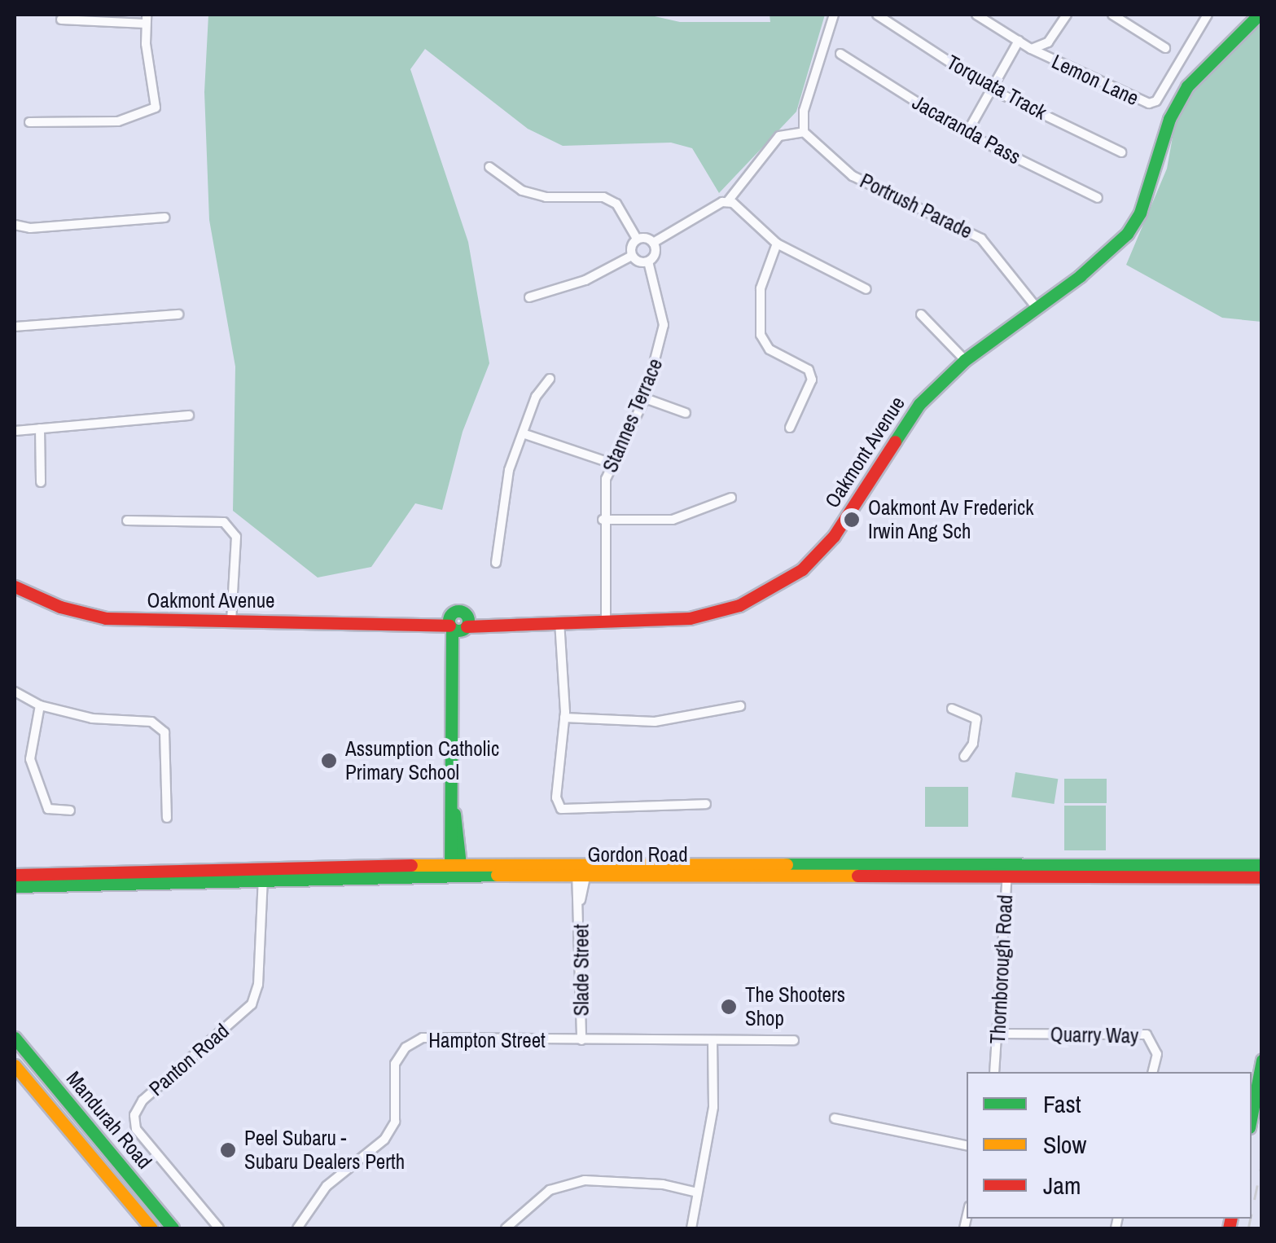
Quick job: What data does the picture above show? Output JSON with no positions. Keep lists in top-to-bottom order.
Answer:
{
  "streets": {
    "main road": ["Oakmont Avenue", "Gordon Road", "Mandurah Road"],
    "street": [
      "Lemon Lane",
      "Torquata Track",
      "Jacaranda Pass",
      "Portrush Parade",
      "Stannes Terrace",
      "Thornborough Road",
      "Slade Street",
      "Quarry Way",
      "Hampton Street",
      "Panton Road"
    ]
  },
  "crossings": [
    ["Portrush Parade", "Oakmont Avenue"],
    ["Stannes Terrace", "Oakmont Avenue"],
    ["Gordon Road", "Thornborough Road"],
    ["Gordon Road", "Slade Street"],
    ["Gordon Road", "Panton Road"],
    ["Thornborough Road", "Quarry Way"],
    ["Slade Street", "Hampton Street"]
  ],
  "places": [
    "Oakmont Av Frederick Irwin Ang Sch",
    "Assumption Catholic Primary School",
    "The Shooters Shop",
    "Peel Subaru - Subaru Dealers Perth"
  ],
  "legend": ["Fast", "Slow", "Jam"]
}
